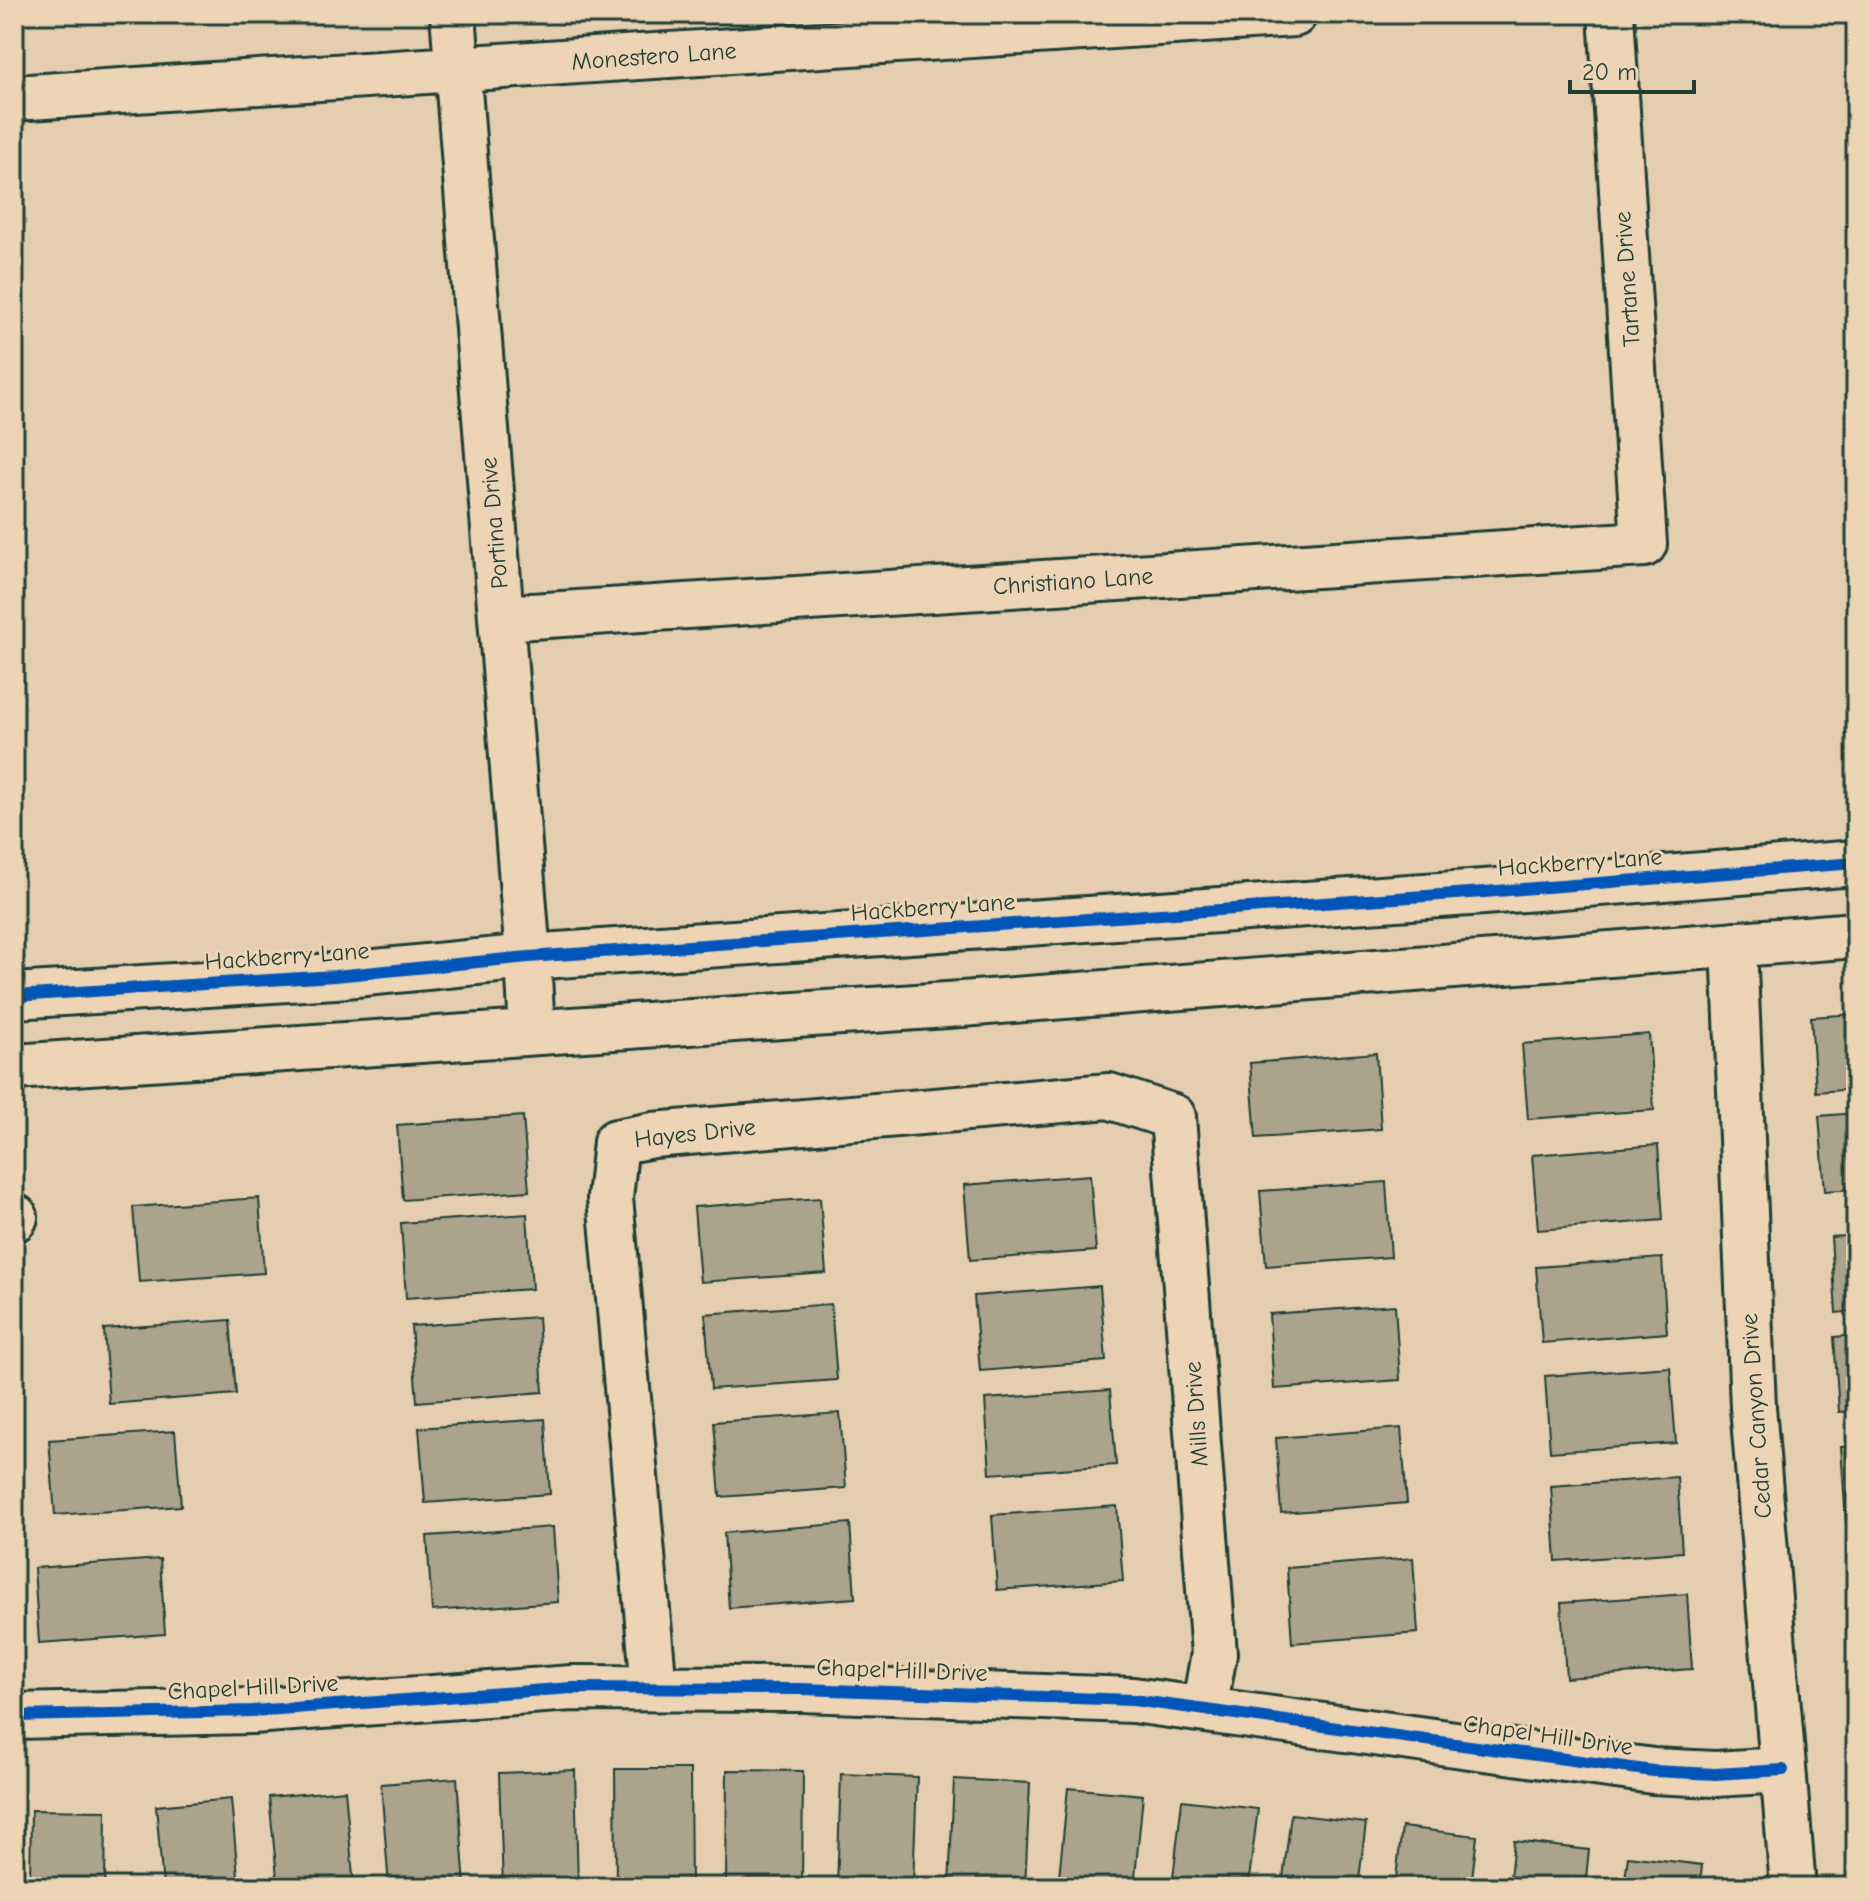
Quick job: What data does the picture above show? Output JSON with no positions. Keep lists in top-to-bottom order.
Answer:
{
  "streets": {
    "street": [
      "Monestero Lane",
      "Tartane Drive",
      "Portina Drive",
      "Christiano Lane",
      "Hackberry Lane",
      "Hayes Drive",
      "Mills Drive",
      "Cedar Canyon Drive",
      "Chapel Hill Drive"
    ]
  },
  "crossings": [
    ["Monestero Lane", "Portina Drive"],
    ["Tartane Drive", "Christiano Lane"],
    ["Portina Drive", "Christiano Lane"],
    ["Portina Drive", "Hackberry Lane"],
    ["Hayes Drive", "Mills Drive"],
    ["Hayes Drive", "Chapel Hill Drive"],
    ["Mills Drive", "Chapel Hill Drive"],
    ["Cedar Canyon Drive", "Chapel Hill Drive"]
  ],
  "scale_bar": "20 m"
}
